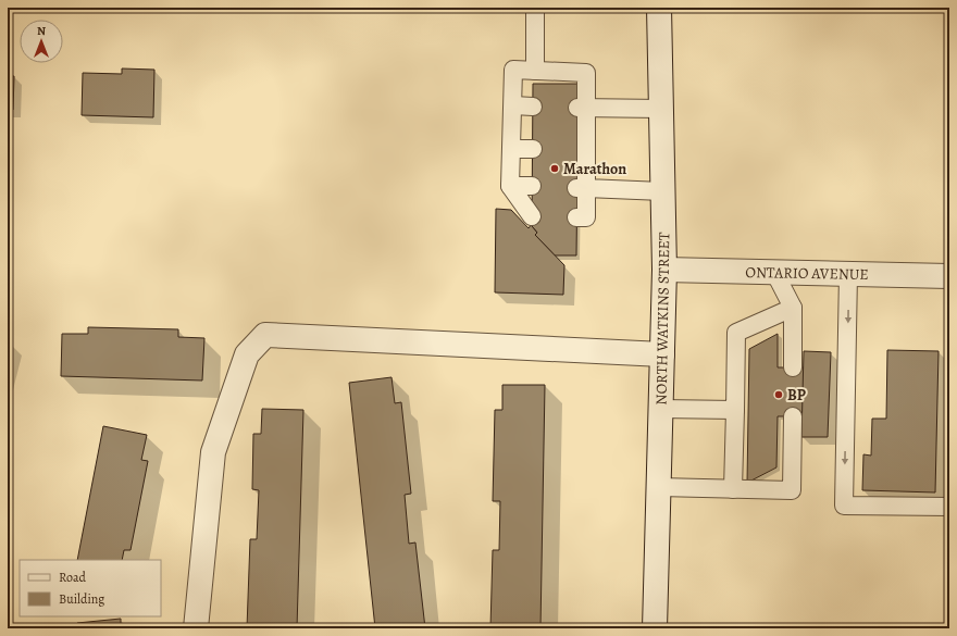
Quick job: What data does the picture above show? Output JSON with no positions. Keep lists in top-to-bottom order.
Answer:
{
  "streets": {
    "street": ["ONTARIO AVENUE", "NORTH WATKINS STREET"]
  },
  "crossings": [
    ["ONTARIO AVENUE", "NORTH WATKINS STREET"]
  ],
  "places": ["Marathon", "BP"],
  "legend": ["Road", "Building"],
  "north": "top"
}
